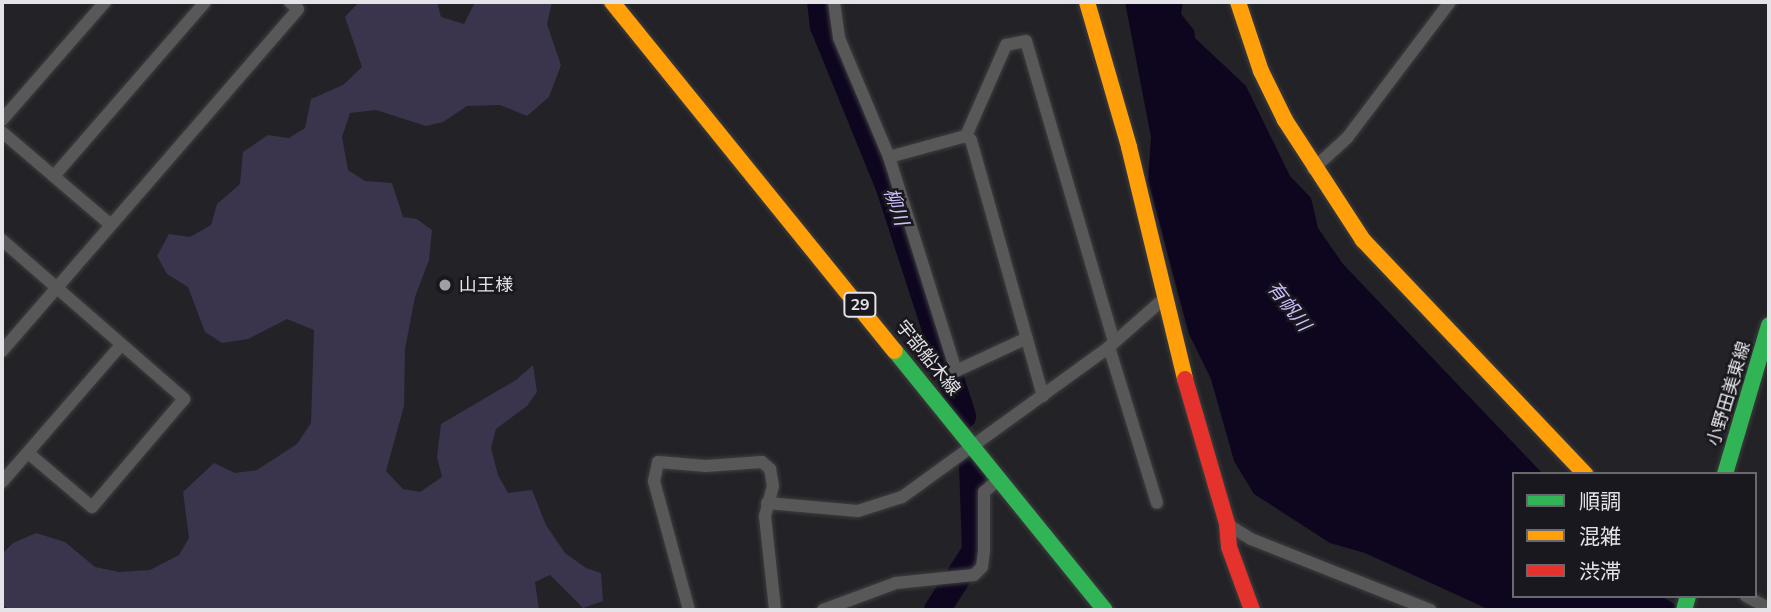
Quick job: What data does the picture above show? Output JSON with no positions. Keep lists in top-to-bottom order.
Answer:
{
  "streets": {
    "street": ["29", "宇部船木線", "小野田美東線"]
  },
  "water": ["柳川", "有帆川"],
  "places": ["山王様"],
  "legend": ["順調", "混雑", "渋滞"]
}
